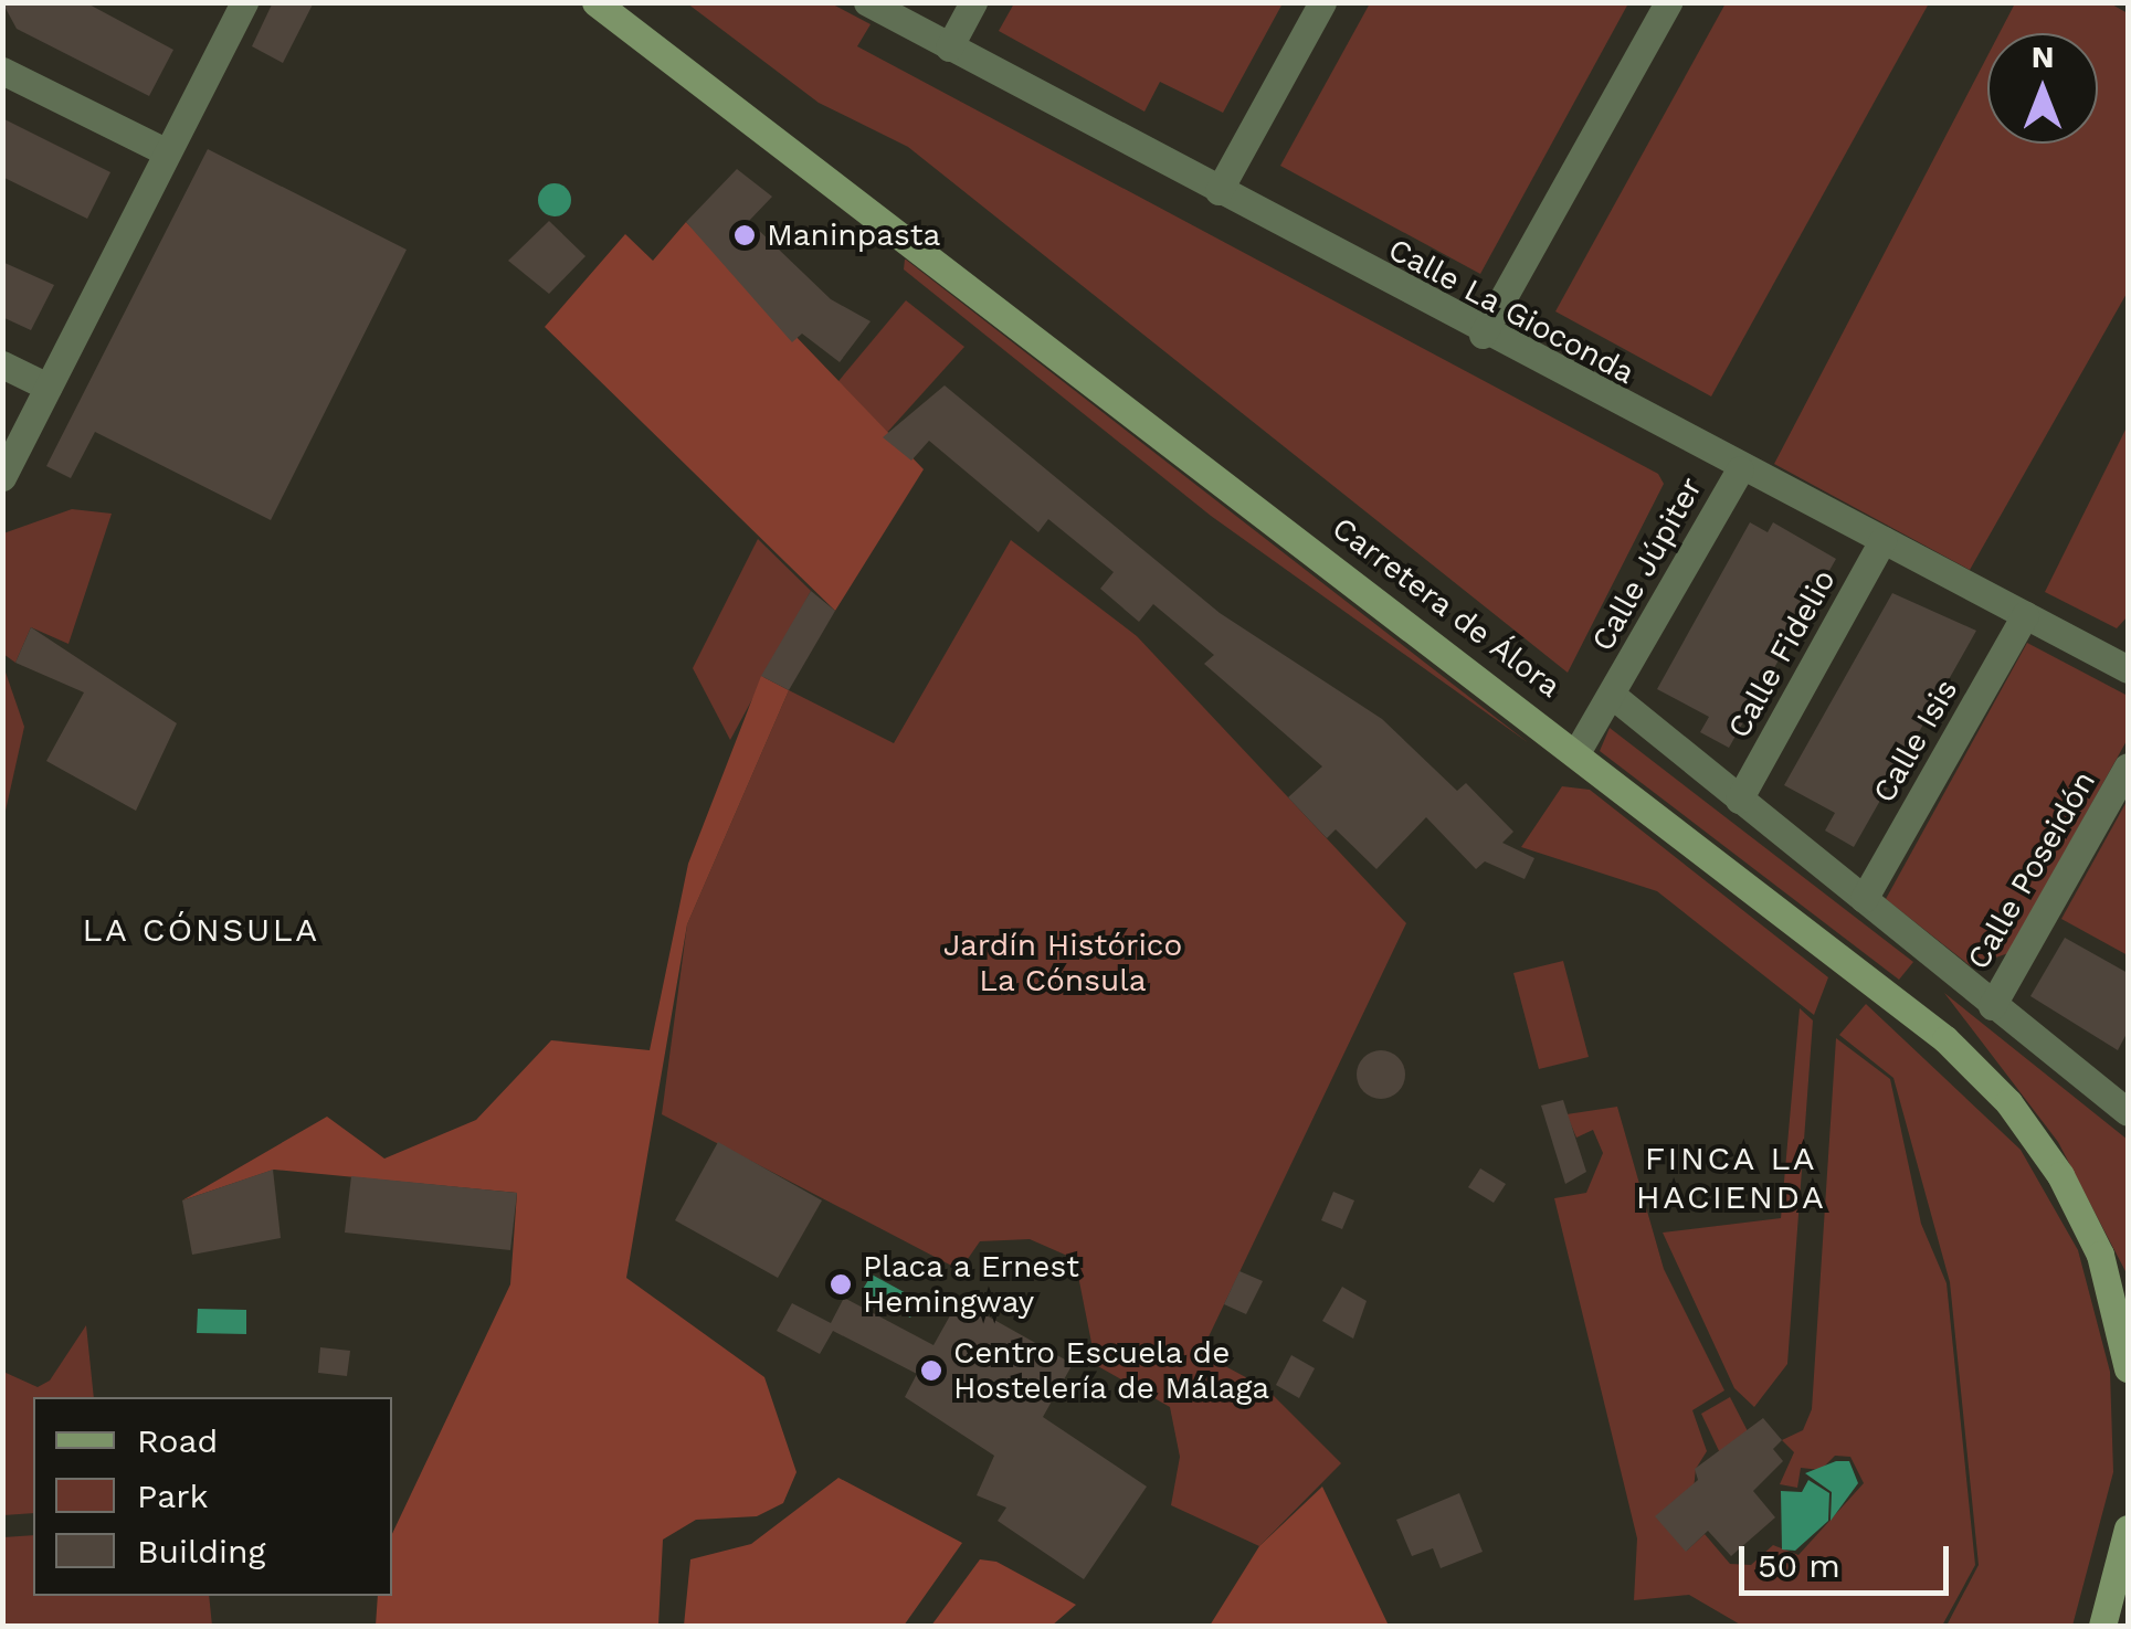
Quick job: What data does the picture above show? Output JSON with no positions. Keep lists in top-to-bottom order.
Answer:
{
  "streets": {
    "main road": ["Carretera de Álora"],
    "street": [
      "Calle La Gioconda",
      "Calle Júpiter",
      "Calle Fidelio",
      "Calle Isis",
      "Calle Poseidón"
    ]
  },
  "crossings": [
    ["Calle La Gioconda", "Calle Júpiter"],
    ["Calle La Gioconda", "Calle Fidelio"],
    ["Calle La Gioconda", "Calle Isis"],
    ["Calle Júpiter", "Carretera de Álora"]
  ],
  "districts": ["LA CÓNSULA", "FINCA LA HACIENDA"],
  "parks": ["Jardín Histórico La Cónsula"],
  "places": ["Maninpasta", "Placa a Ernest Hemingway", "Centro Escuela de Hostelería de Málaga"],
  "legend": ["Road", "Park", "Building"],
  "scale_bar": "50 m",
  "north": "top"
}
